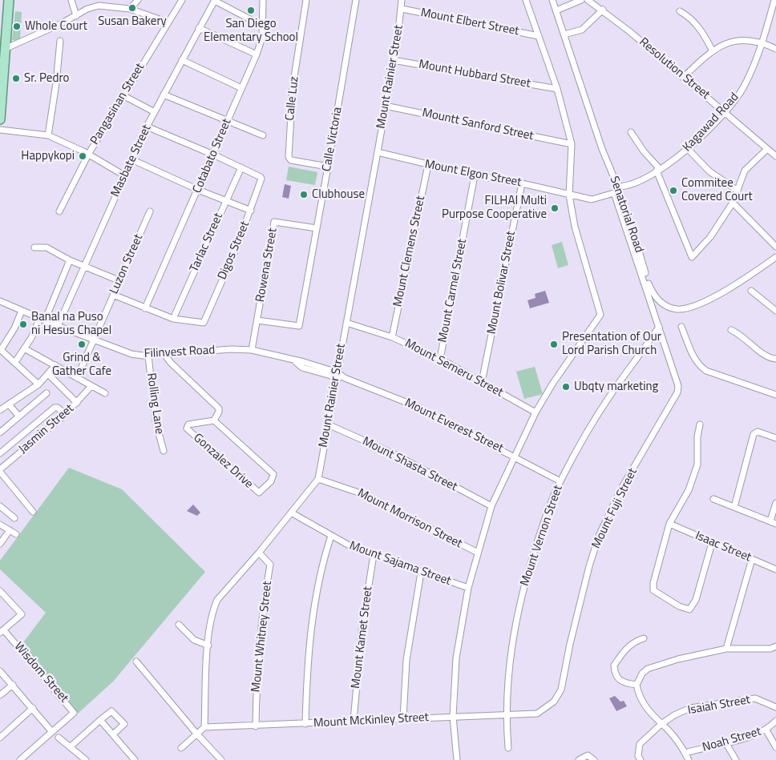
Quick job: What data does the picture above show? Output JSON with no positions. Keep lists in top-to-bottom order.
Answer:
{
  "streets": {
    "street": [
      "Mount Elbert Street",
      "Resolution Street",
      "Mount Hubbard Street",
      "Mount Rainier Street",
      "Calle Luz",
      "Pangasinan Street",
      "Kagawad Road",
      "Mountt Sanford Street",
      "Calle Victoria",
      "Cotabato Street",
      "Masbate Street",
      "Mount Elgon Street",
      "Senatorial Road",
      "Tarlac Street",
      "Digos Street",
      "Mount Clemens Street",
      "Luzon Street",
      "Rowena Street",
      "Mount Bolivar Street",
      "Mount Carmel Street",
      "Filinvest Road",
      "Mount Semeru Street",
      "Rolling Lane",
      "Mount Everest Street",
      "Jasmin Street",
      "Gonzalez Drive",
      "Mount Shasta Street",
      "Mount Fuji Street",
      "Mount Morrison Street",
      "Mount Vernon Street",
      "Isaac Street",
      "Mount Sajama Street",
      "Mount Whitney Street",
      "Mount Kamet Street",
      "Wisdom Street",
      "Isaiah Street",
      "Mount McKinley Street",
      "Noah Street"
    ]
  },
  "crossings": [
    ["Mount Elbert Street", "Mount Rainier Street"],
    ["Resolution Street", "Kagawad Road"],
    ["Mount Hubbard Street", "Mount Rainier Street"],
    ["Mount Rainier Street", "Mountt Sanford Street"],
    ["Mount Rainier Street", "Mount Elgon Street"],
    ["Mount Rainier Street", "Filinvest Road"],
    ["Mount Rainier Street", "Mount Semeru Street"],
    ["Mount Rainier Street", "Mount Shasta Street"],
    ["Mount Rainier Street", "Mount Morrison Street"],
    ["Mount Rainier Street", "Mount Sajama Street"],
    ["Mount Rainier Street", "Mount Whitney Street"],
    ["Mount Rainier Street", "Mount McKinley Street"],
    ["Calle Luz", "Calle Victoria"],
    ["Kagawad Road", "Senatorial Road"],
    ["Calle Victoria", "Rowena Street"],
    ["Masbate Street", "Filinvest Road"],
    ["Mount Elgon Street", "Mount Clemens Street"],
    ["Mount Elgon Street", "Mount Bolivar Street"],
    ["Mount Elgon Street", "Mount Carmel Street"],
    ["Mount Elgon Street", "Mount Fuji Street"],
    ["Tarlac Street", "Digos Street"],
    ["Mount Clemens Street", "Mount Semeru Street"],
    ["Luzon Street", "Filinvest Road"],
    ["Rowena Street", "Filinvest Road"],
    ["Mount Bolivar Street", "Mount Semeru Street"],
    ["Mount Carmel Street", "Mount Semeru Street"],
    ["Filinvest Road", "Rolling Lane"],
    ["Filinvest Road", "Mount Everest Street"],
    ["Filinvest Road", "Gonzalez Drive"],
    ["Mount Everest Street", "Mount Vernon Street"],
    ["Mount Fuji Street", "Mount Vernon Street"],
    ["Mount Fuji Street", "Mount McKinley Street"],
    ["Mount Vernon Street", "Mount McKinley Street"],
    ["Mount Sajama Street", "Mount Kamet Street"],
    ["Mount Whitney Street", "Mount McKinley Street"],
    ["Mount Kamet Street", "Mount McKinley Street"]
  ],
  "places": [
    "Susan Bakery",
    "San Diego Elementary School",
    "Whole Court",
    "Sr. Pedro",
    "Happykopi",
    "Commitee Covered Court",
    "Clubhouse",
    "FILHAI Multi Purpose Cooperative",
    "Banal na Puso ni Hesus Chapel",
    "Grind & Gather Cafe",
    "Presentation of Our Lord Parish Church",
    "Ubqty marketing"
  ]
}
